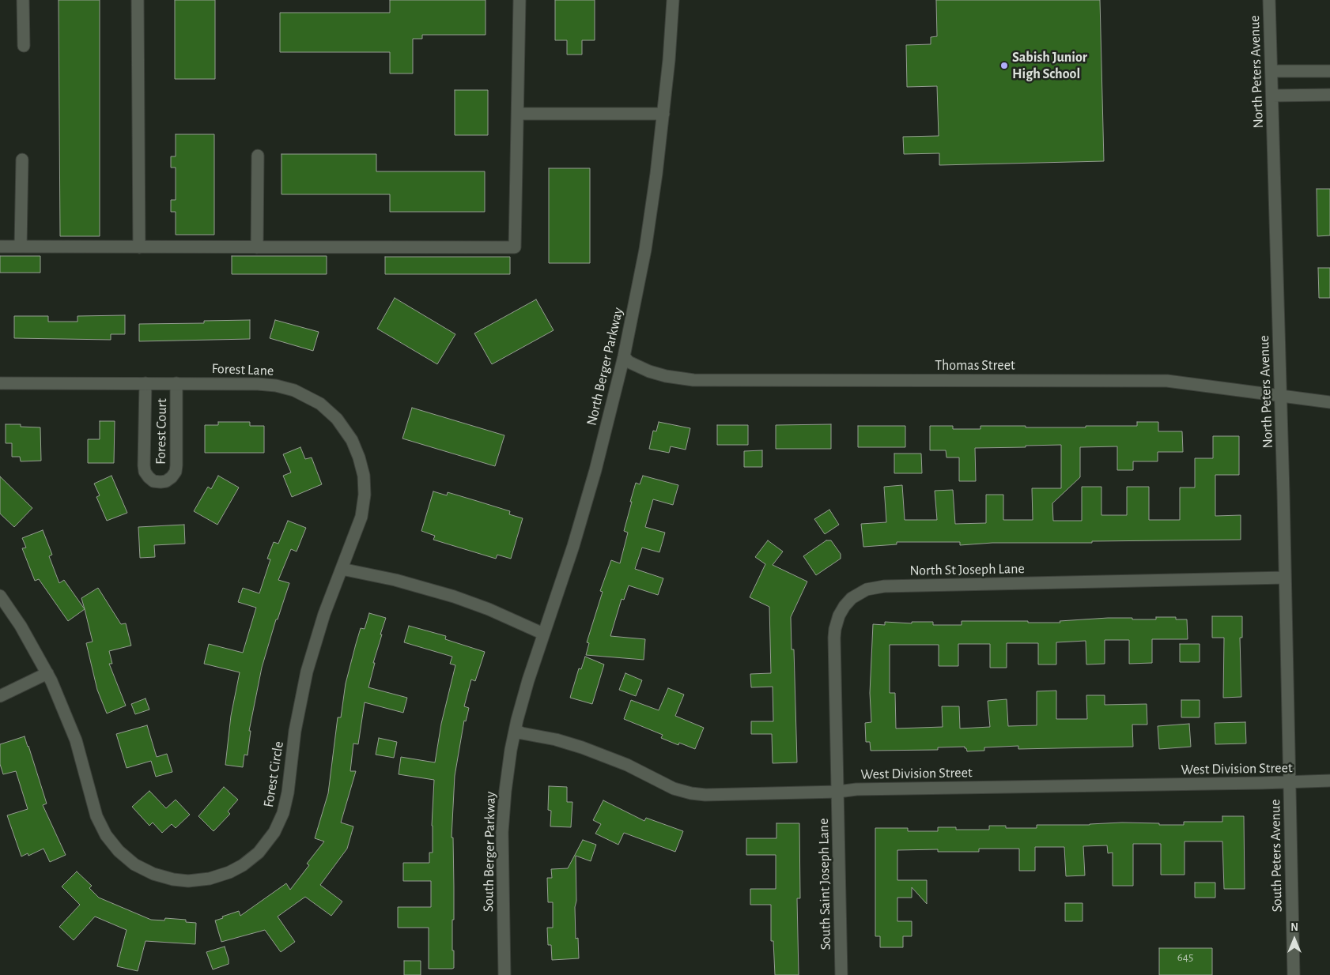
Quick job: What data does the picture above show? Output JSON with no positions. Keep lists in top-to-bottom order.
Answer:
{
  "streets": {
    "street": [
      "North Peters Avenue",
      "Thomas Street",
      "North Berger Parkway",
      "Forest Lane",
      "Forest Court",
      "North St Joseph Lane",
      "West Division Street",
      "Forest Circle",
      "South Berger Parkway",
      "South Peters Avenue",
      "South Saint Joseph Lane"
    ]
  },
  "crossings": [
    ["North Peters Avenue", "Thomas Street"],
    ["North Peters Avenue", "North St Joseph Lane"],
    ["North Peters Avenue", "West Division Street"],
    ["North Peters Avenue", "South Peters Avenue"],
    ["Thomas Street", "North Berger Parkway"],
    ["North Berger Parkway", "West Division Street"],
    ["North Berger Parkway", "South Berger Parkway"],
    ["Forest Lane", "Forest Court"],
    ["Forest Lane", "Forest Circle"],
    ["North St Joseph Lane", "West Division Street"],
    ["North St Joseph Lane", "South Saint Joseph Lane"],
    ["West Division Street", "South Berger Parkway"],
    ["West Division Street", "South Peters Avenue"],
    ["West Division Street", "South Saint Joseph Lane"]
  ],
  "places": ["Sabish Junior High School"],
  "house_numbers": ["645"],
  "north": "top"
}
